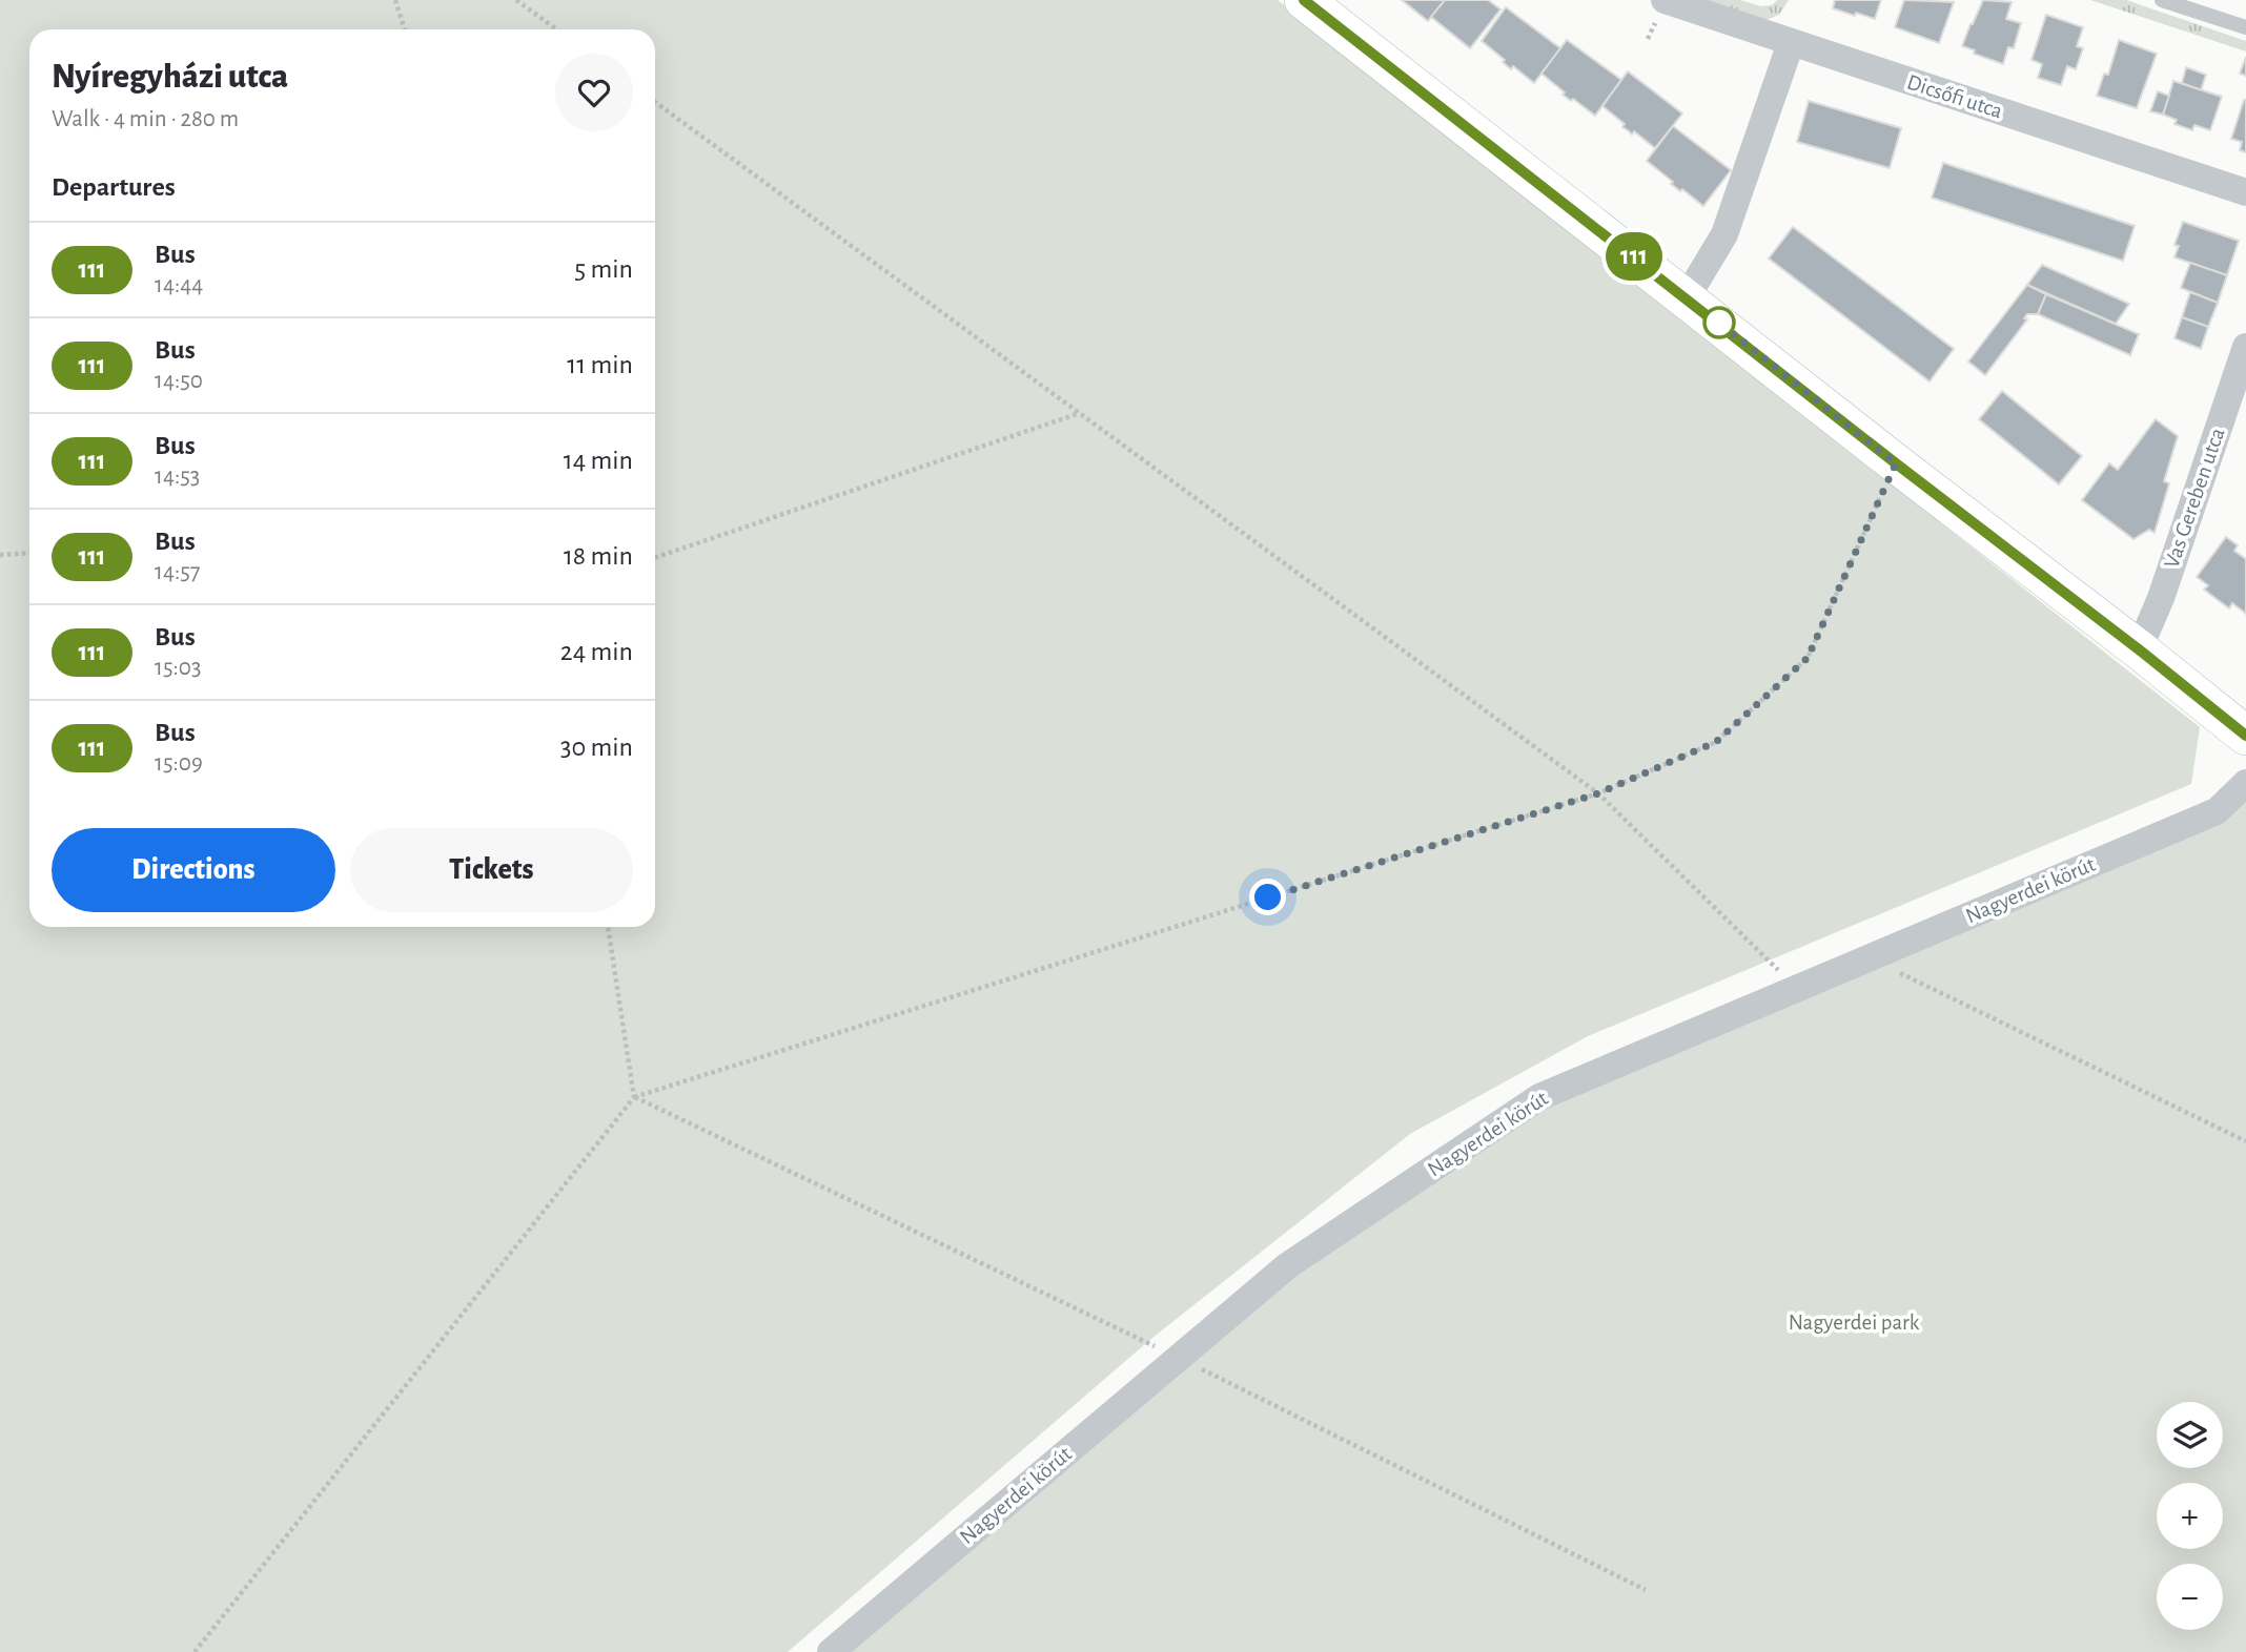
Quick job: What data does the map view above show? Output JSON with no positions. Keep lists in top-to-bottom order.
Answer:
{
  "streets": {
    "street": ["Dicsőfi utca", "Vas Gereben utca", "Nagyerdei körút"]
  },
  "parks": ["Nagyerdei park"],
  "lines": ["bus line 111"],
  "page": {
    "on_map": "111",
    "heading": [
      ["Nyíregyházi utca", "Walk · 4 min · 280 m"],
      "Departures"
    ],
    "list": [
      {
        "mark": "111",
        "name": "Bus",
        "note": "14:44",
        "value": "5 min"
      },
      {
        "mark": "111",
        "name": "Bus",
        "note": "14:50",
        "value": "11 min"
      },
      {
        "mark": "111",
        "name": "Bus",
        "note": "14:53",
        "value": "14 min"
      },
      {
        "mark": "111",
        "name": "Bus",
        "note": "14:57",
        "value": "18 min"
      },
      {
        "mark": "111",
        "name": "Bus",
        "note": "15:03",
        "value": "24 min"
      },
      {
        "mark": "111",
        "name": "Bus",
        "note": "15:09",
        "value": "30 min"
      }
    ],
    "buttons": ["Directions", "Tickets"],
    "map_buttons": ["+", "−"]
  }
}
